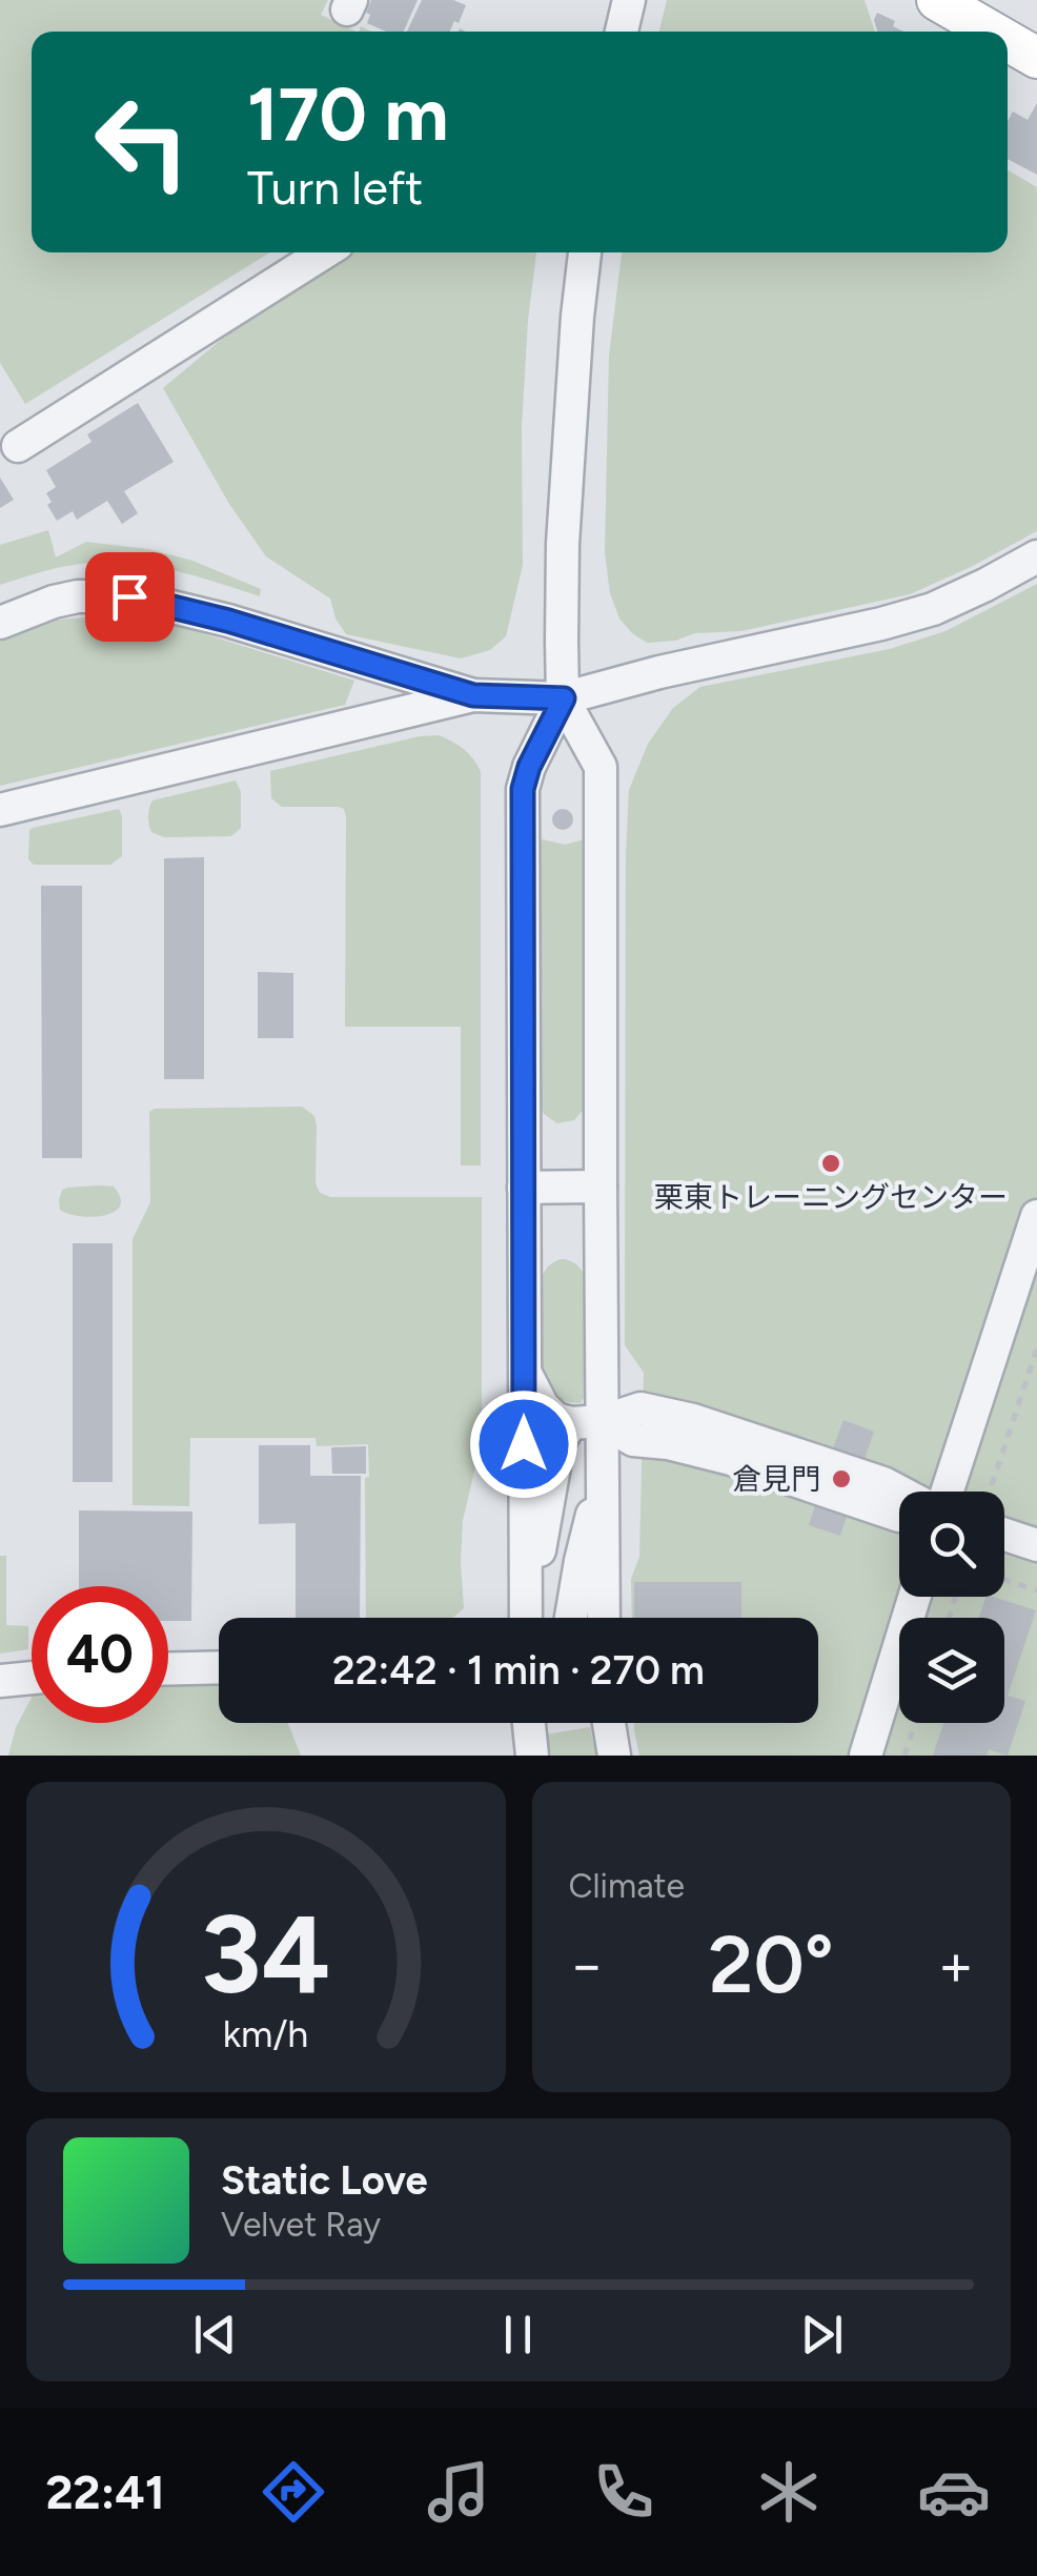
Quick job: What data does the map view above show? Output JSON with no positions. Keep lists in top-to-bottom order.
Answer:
{
  "places": ["栗東トレーニングセンター", "倉見門"],
  "page": {
    "turn": ["170 m", "Turn left"],
    "limit": "40",
    "trip": "22:42 · 1 min · 270 m",
    "tile": "Climate",
    "heat": ["−", "20°", "+"],
    "song": ["Static Love", "Velvet Ray"],
    "tabs": "22:41",
    "gauge": ["34", "km/h"]
  }
}
